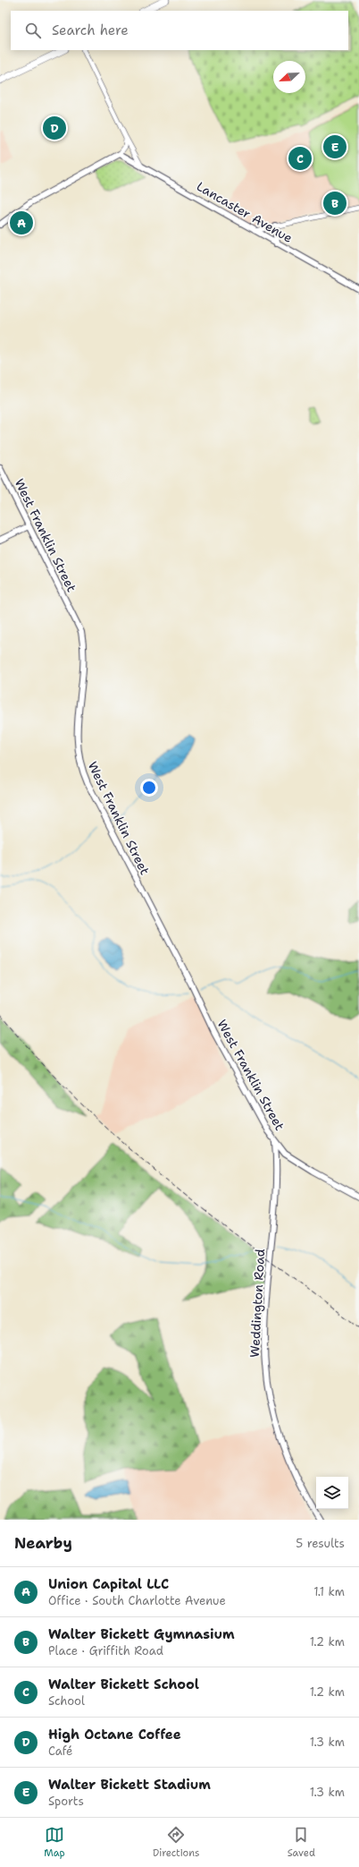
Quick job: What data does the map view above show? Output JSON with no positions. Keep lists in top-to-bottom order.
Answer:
{
  "streets": {
    "main road": ["Lancaster Avenue", "West Franklin Street", "Weddington Road"]
  },
  "crossings": [
    ["West Franklin Street", "Weddington Road"]
  ],
  "north": "bottom left",
  "page": {
    "search": "Search here",
    "pins": [
      "D",
      "E",
      "C",
      "B",
      "A"
    ],
    "heading": ["Nearby", "5 results"],
    "list": [
      {
        "mark": "A",
        "name": "Union Capital LLC",
        "note": "Office · South Charlotte Avenue",
        "value": "1.1 km"
      },
      {
        "mark": "B",
        "name": "Walter Bickett Gymnasium",
        "note": "Place · Griffith Road",
        "value": "1.2 km"
      },
      {
        "mark": "C",
        "name": "Walter Bickett School",
        "note": "School",
        "value": "1.2 km"
      },
      {
        "mark": "D",
        "name": "High Octane Coffee",
        "note": "Café",
        "value": "1.3 km"
      },
      {
        "mark": "E",
        "name": "Walter Bickett Stadium",
        "note": "Sports",
        "value": "1.3 km"
      }
    ],
    "nav": ["Map", "Directions", "Saved"]
  }
}
